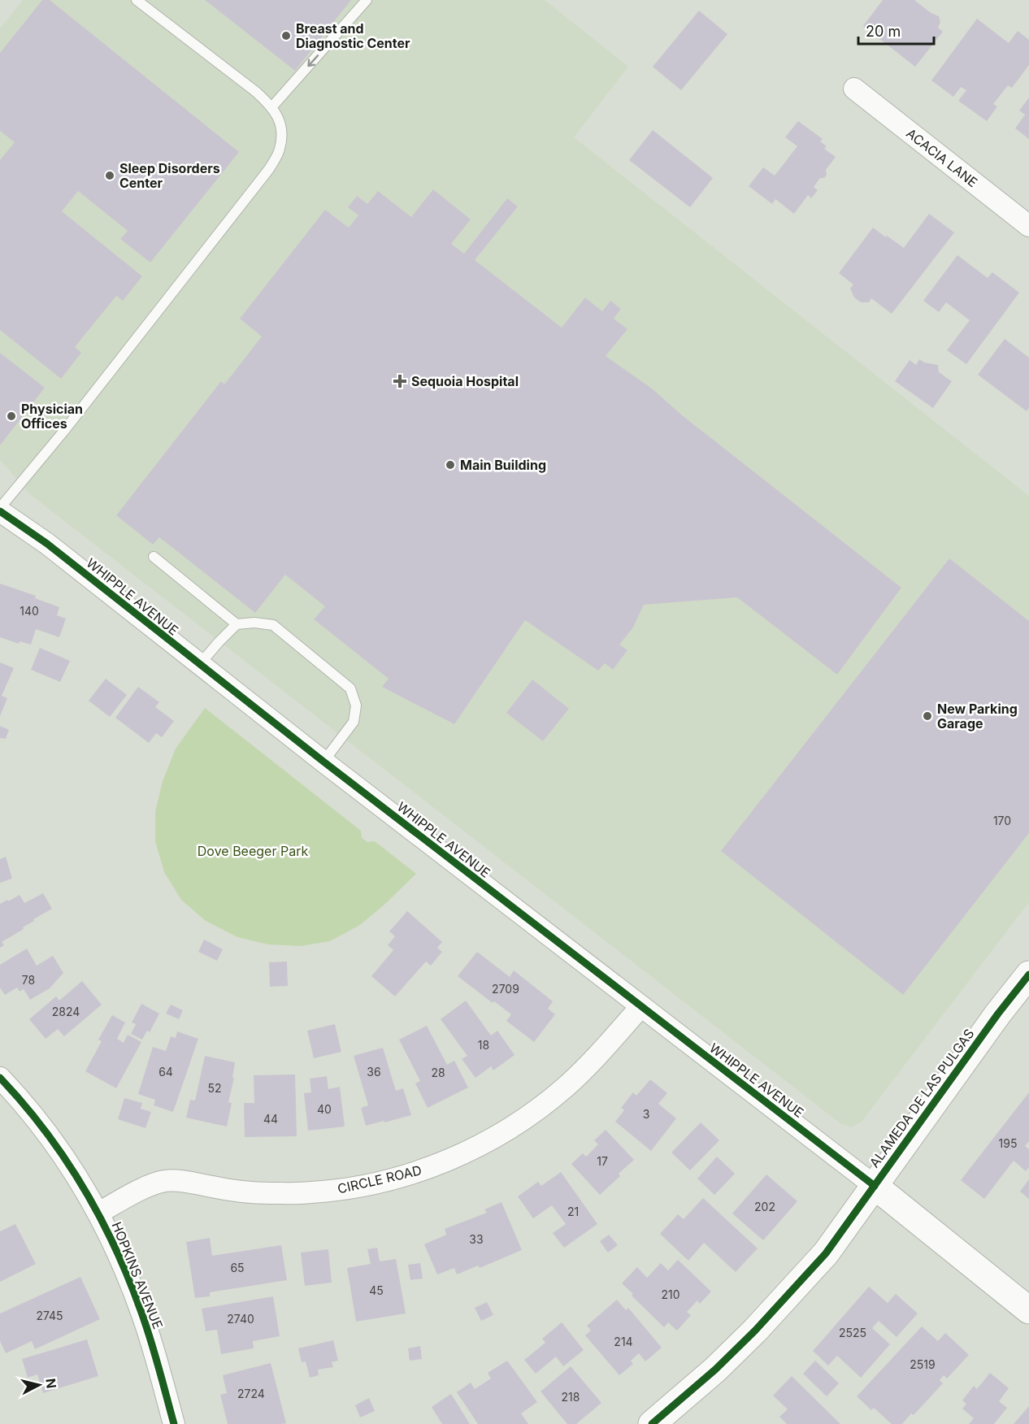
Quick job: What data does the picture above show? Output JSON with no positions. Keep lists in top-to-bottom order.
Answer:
{
  "streets": {
    "main road": ["WHIPPLE AVENUE", "ALAMEDA DE LAS PULGAS"],
    "street": ["ACACIA LANE", "CIRCLE ROAD", "HOPKINS AVENUE"]
  },
  "crossings": [
    ["WHIPPLE AVENUE", "ALAMEDA DE LAS PULGAS"],
    ["WHIPPLE AVENUE", "CIRCLE ROAD"],
    ["CIRCLE ROAD", "HOPKINS AVENUE"]
  ],
  "parks": ["Dove Beeger Park"],
  "places": {
    "other": [
      "Breast and Diagnostic Center",
      "Sleep Disorders Center",
      "Physician Offices",
      "Main Building",
      "New Parking Garage"
    ],
    "health": ["Sequoia Hospital"]
  },
  "house_numbers": [
    "140",
    "170",
    "78",
    "2709",
    "2824",
    "18",
    "64",
    "36",
    "28",
    "52",
    "40",
    "3",
    "44",
    "195",
    "17",
    "202",
    "21",
    "33",
    "65",
    "45",
    "210",
    "2745",
    "2740",
    "2525",
    "214",
    "2519",
    "2724",
    "218"
  ],
  "scale_bar": "20 m",
  "north": "right"
}
